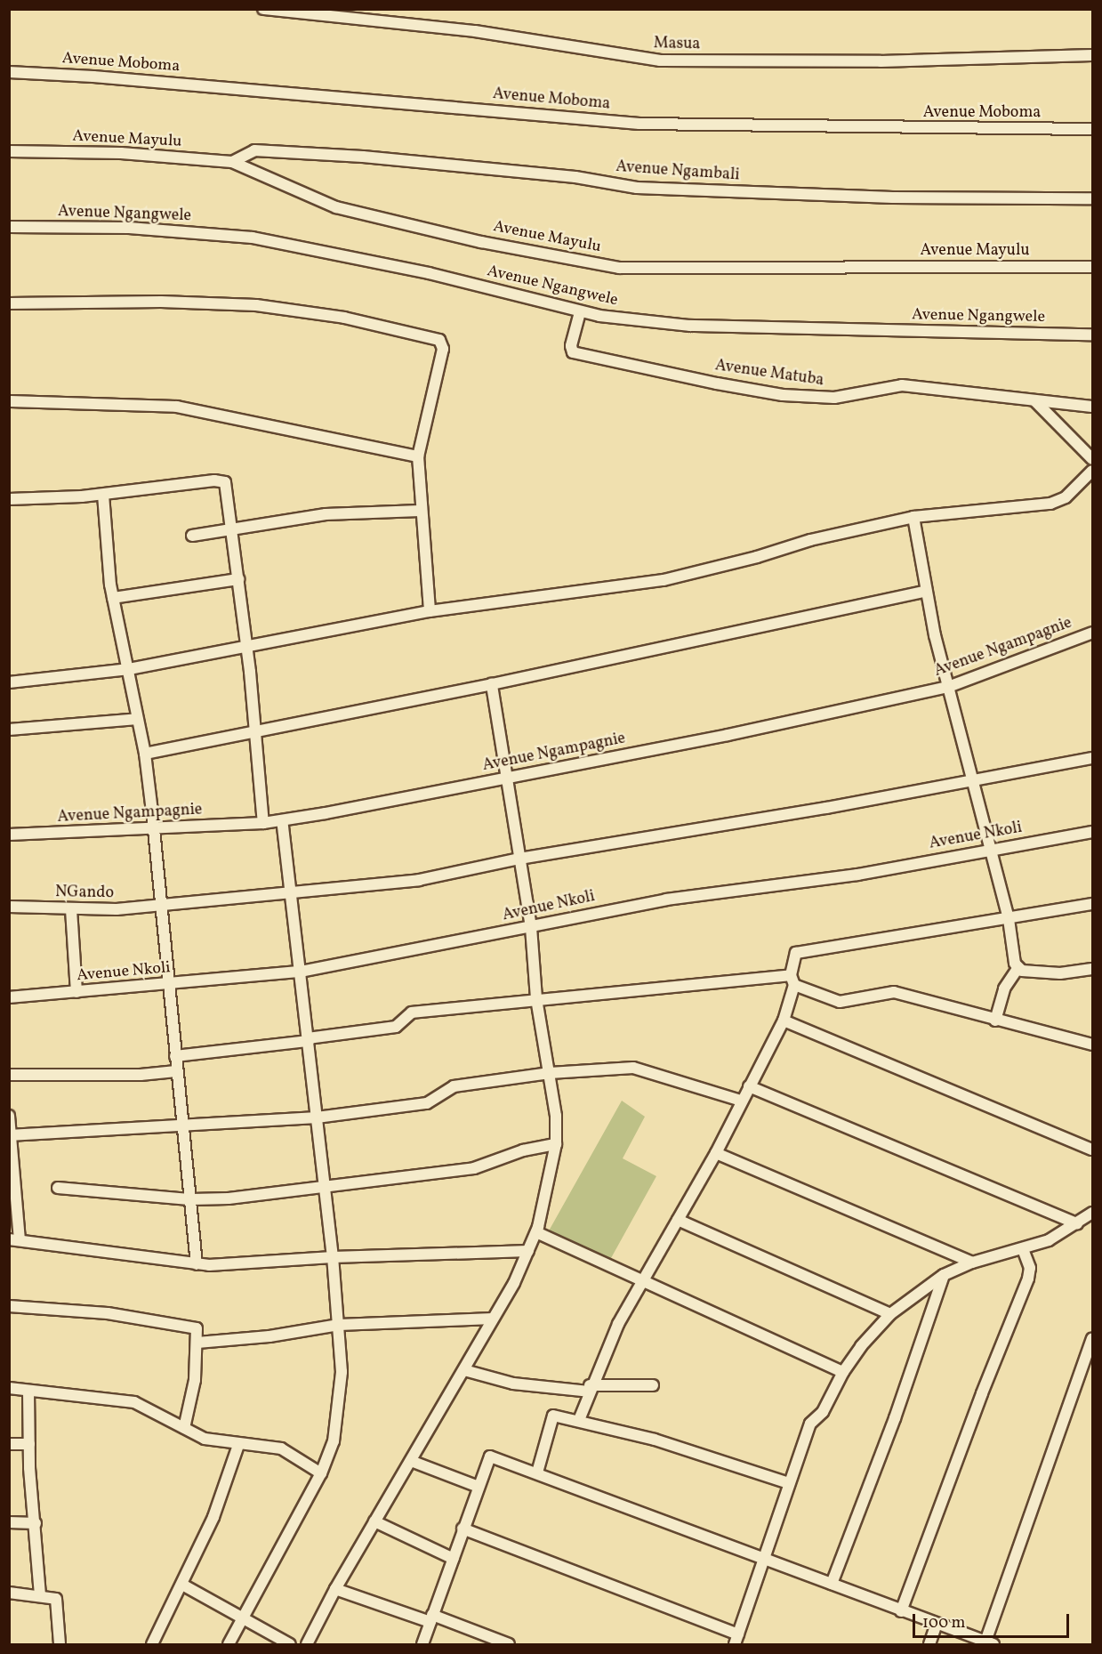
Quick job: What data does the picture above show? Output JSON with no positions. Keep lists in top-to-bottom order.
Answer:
{
  "streets": {
    "street": [
      "Masua",
      "Avenue Moboma",
      "Avenue Mayulu",
      "Avenue Ngambali",
      "Avenue Ngangwele",
      "Avenue Matuba",
      "Avenue Ngampagnie",
      "Avenue Nkoli",
      "NGando"
    ]
  },
  "crossings": [
    ["Avenue Mayulu", "Avenue Ngambali"],
    ["Avenue Ngangwele", "Avenue Matuba"]
  ],
  "scale_bar": "100 m"
}
